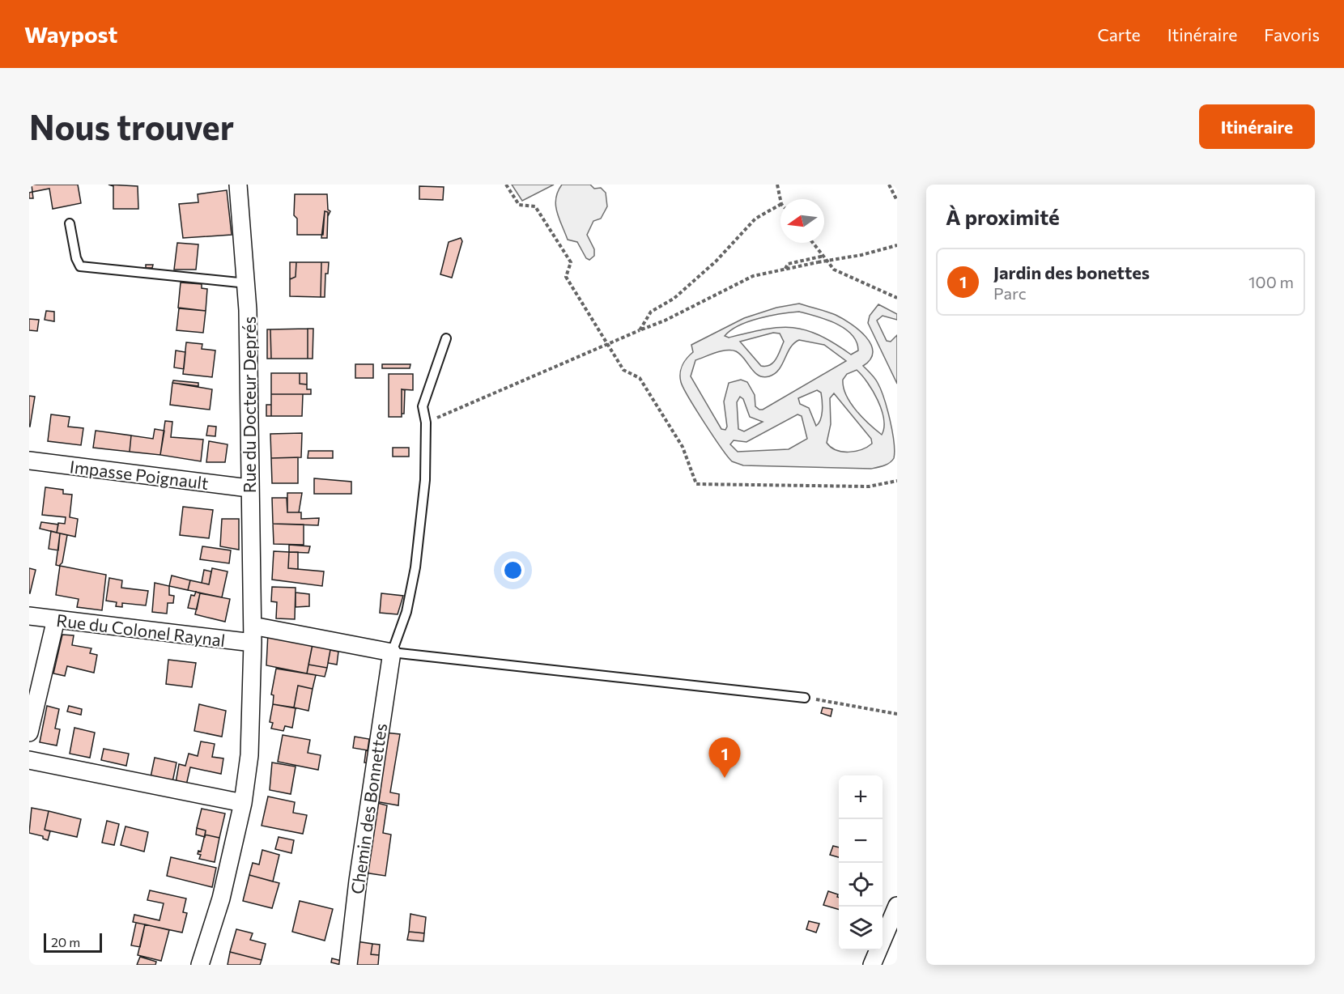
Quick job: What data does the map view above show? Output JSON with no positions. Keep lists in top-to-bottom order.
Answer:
{
  "streets": {
    "street": [
      "Rue du Docteur Deprés",
      "Impasse Poignault",
      "Rue du Colonel Raynal",
      "Chemin des Bonnettes"
    ]
  },
  "crossings": [
    ["Rue du Docteur Deprés", "Impasse Poignault"],
    ["Rue du Docteur Deprés", "Rue du Colonel Raynal"]
  ],
  "scale_bar": "20 m",
  "north": "left",
  "page": {
    "header": "Waypost",
    "nav": ["Carte", "Itinéraire", "Favoris"],
    "buttons": "Itinéraire",
    "title": "Nous trouver",
    "heading": "À proximité",
    "list": [
      {
        "mark": "1",
        "name": "Jardin des bonettes",
        "note": "Parc",
        "value": "100 m"
      }
    ],
    "pins": "1",
    "map_buttons": ["+", "−"],
    "scale": "20 m"
  }
}
